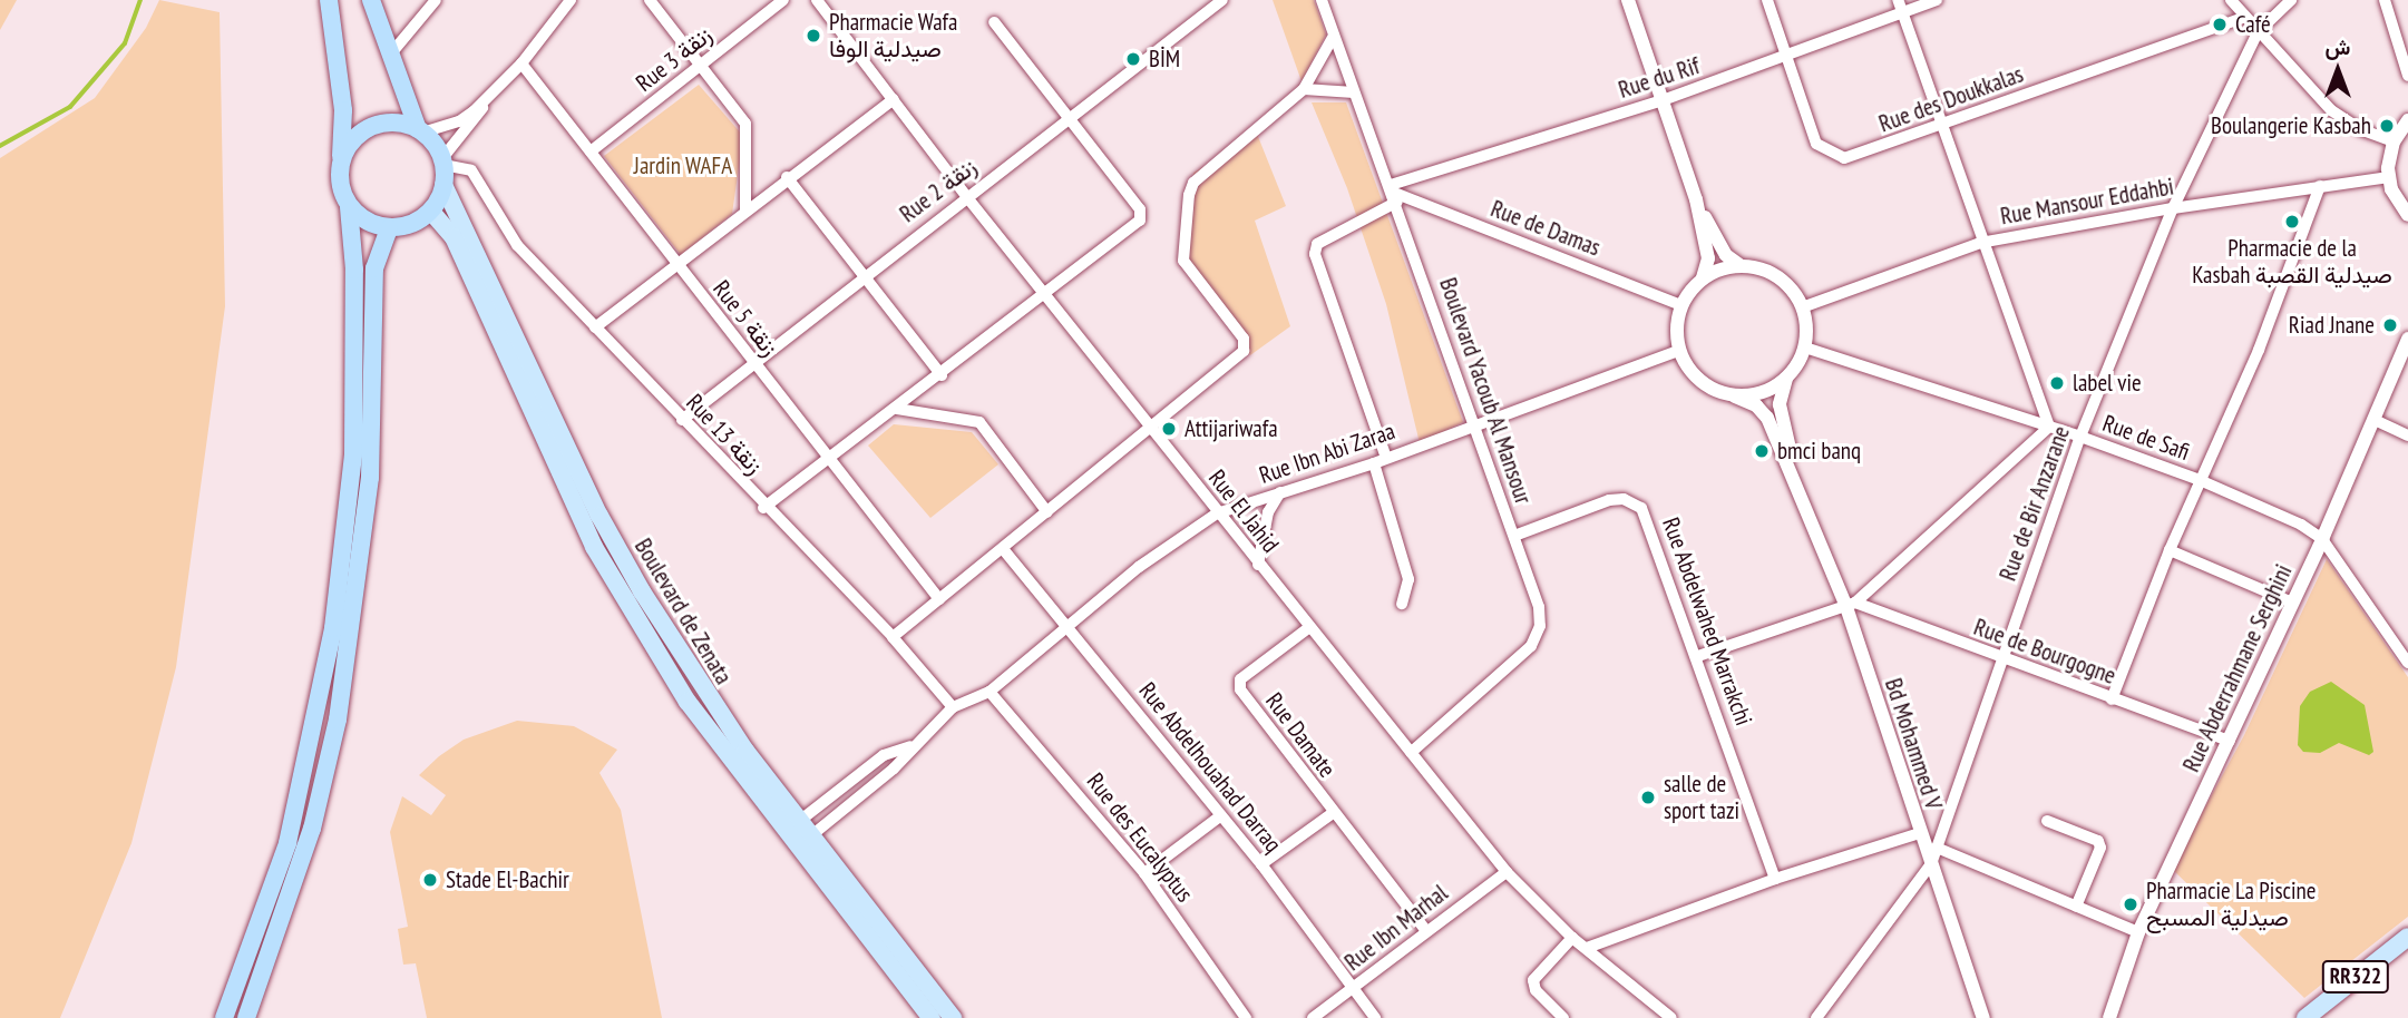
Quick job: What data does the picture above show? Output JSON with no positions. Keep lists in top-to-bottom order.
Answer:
{
  "streets": {
    "main road": ["Boulevard de Zenata", "RR322"],
    "street": [
      "Rue 3 زنقة",
      "Rue du Rif",
      "Rue des Doukkalas",
      "Rue 2 زنقة",
      "Rue Mansour Eddahbi",
      "Rue de Damas",
      "Rue 5 زنقة",
      "Boulevard Yacoub Al Mansour",
      "Rue 13 زنقة",
      "Rue de Safi",
      "Rue Ibn Abi Zaraa",
      "Rue de Bir Anzarane",
      "Rue El Jahid",
      "Rue Abdelwahed Marrakchi",
      "Rue de Bourgogne",
      "Rue Abderrahmane Serghini",
      "Rue Damate",
      "Bd Mohammed V",
      "Rue Abdelhouahad Darraq",
      "Rue des Eucalyptus",
      "Rue Ibn Marhal"
    ]
  },
  "crossings": [
    ["Rue 3 زنقة", "Rue 5 زنقة"],
    ["Rue du Rif", "Rue des Doukkalas"],
    ["Rue du Rif", "Rue de Damas"],
    ["Rue du Rif", "Boulevard Yacoub Al Mansour"],
    ["Rue du Rif", "Rue Ibn Abi Zaraa"],
    ["Rue 2 زنقة", "Rue 5 زنقة"],
    ["Rue 2 زنقة", "Rue 13 زنقة"],
    ["Rue 2 زنقة", "Rue El Jahid"],
    ["Rue Mansour Eddahbi", "Rue de Damas"],
    ["Rue Mansour Eddahbi", "Rue de Safi"],
    ["Rue Mansour Eddahbi", "Rue Ibn Abi Zaraa"],
    ["Rue Mansour Eddahbi", "Rue de Bir Anzarane"],
    ["Rue Mansour Eddahbi", "Bd Mohammed V"],
    ["Rue de Damas", "Boulevard Yacoub Al Mansour"],
    ["Rue de Damas", "Rue de Safi"],
    ["Rue de Damas", "Rue Ibn Abi Zaraa"],
    ["Rue de Damas", "Bd Mohammed V"],
    ["Boulevard Yacoub Al Mansour", "Rue Ibn Abi Zaraa"],
    ["Boulevard Yacoub Al Mansour", "Rue El Jahid"],
    ["Boulevard Yacoub Al Mansour", "Rue Abdelwahed Marrakchi"],
    ["Rue 13 زنقة", "Boulevard de Zenata"],
    ["Rue de Safi", "Rue Ibn Abi Zaraa"],
    ["Rue de Safi", "Rue de Bir Anzarane"],
    ["Rue de Safi", "Rue Abderrahmane Serghini"],
    ["Rue de Safi", "Bd Mohammed V"],
    ["Rue Ibn Abi Zaraa", "Rue El Jahid"],
    ["Rue Ibn Abi Zaraa", "Bd Mohammed V"],
    ["Rue Ibn Abi Zaraa", "Rue Abdelhouahad Darraq"],
    ["Rue Ibn Abi Zaraa", "Rue des Eucalyptus"],
    ["Rue de Bir Anzarane", "Rue de Bourgogne"],
    ["Rue de Bir Anzarane", "Bd Mohammed V"],
    ["Rue El Jahid", "Rue Damate"],
    ["Rue El Jahid", "Rue Ibn Marhal"],
    ["Rue de Bourgogne", "Rue Abderrahmane Serghini"],
    ["Rue de Bourgogne", "Bd Mohammed V"],
    ["Rue Damate", "Rue Abdelhouahad Darraq"],
    ["Rue Abdelhouahad Darraq", "Rue Ibn Marhal"]
  ],
  "parks": ["Jardin WAFA"],
  "places": [
    "Café",
    "Pharmacie Wafa صيدلية الوفا",
    "BİM",
    "Boulangerie Kasbah",
    "Pharmacie de la Kasbah صيدلية القصبة",
    "Riad Jnane",
    "label vie",
    "Attijariwafa",
    "bmci banq",
    "salle de sport tazi",
    "Stade El-Bachir",
    "Pharmacie La Piscine صيدلية المسبح"
  ],
  "north": "top"
}
